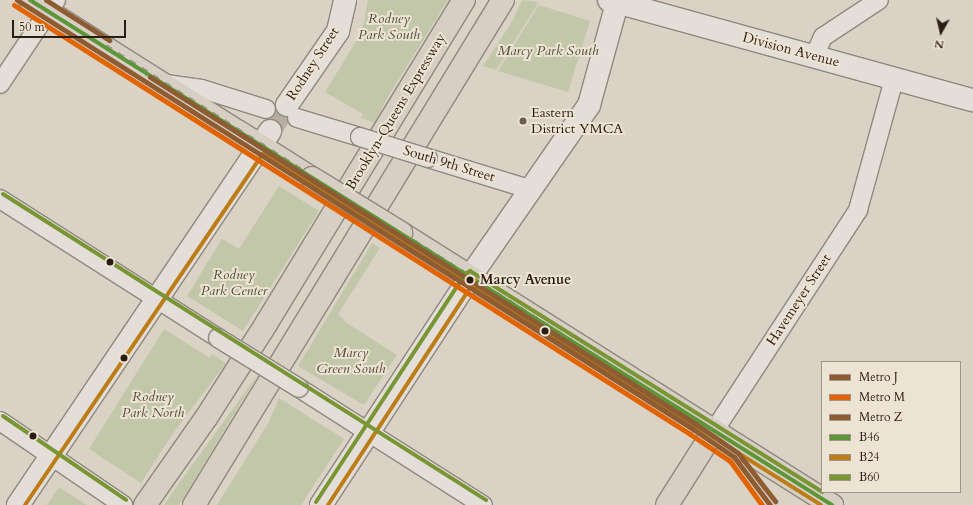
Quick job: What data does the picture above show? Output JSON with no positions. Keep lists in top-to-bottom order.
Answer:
{
  "streets": {
    "main road": [
      "Division Avenue",
      "Rodney Street",
      "Brooklyn-Queens Expressway",
      "Havemeyer Street"
    ],
    "street": ["South 9th Street"]
  },
  "crossings": [
    ["Division Avenue", "Havemeyer Street"],
    ["Rodney Street", "South 9th Street"]
  ],
  "parks": [
    "Rodney Park South",
    "Marcy Park South",
    "Rodney Park Center",
    "Marcy Green South",
    "Rodney Park North"
  ],
  "places": ["Eastern District YMCA", "Marcy Avenue"],
  "lines": [
    "metro line J",
    "metro line Z",
    "transit line B46",
    "metro line M",
    "transit line B24",
    "transit line B60"
  ],
  "legend": [
    "Metro J",
    "Metro M",
    "Metro Z",
    "B46",
    "B24",
    "B60"
  ],
  "scale_bar": "50 m",
  "north": "bottom"
}
